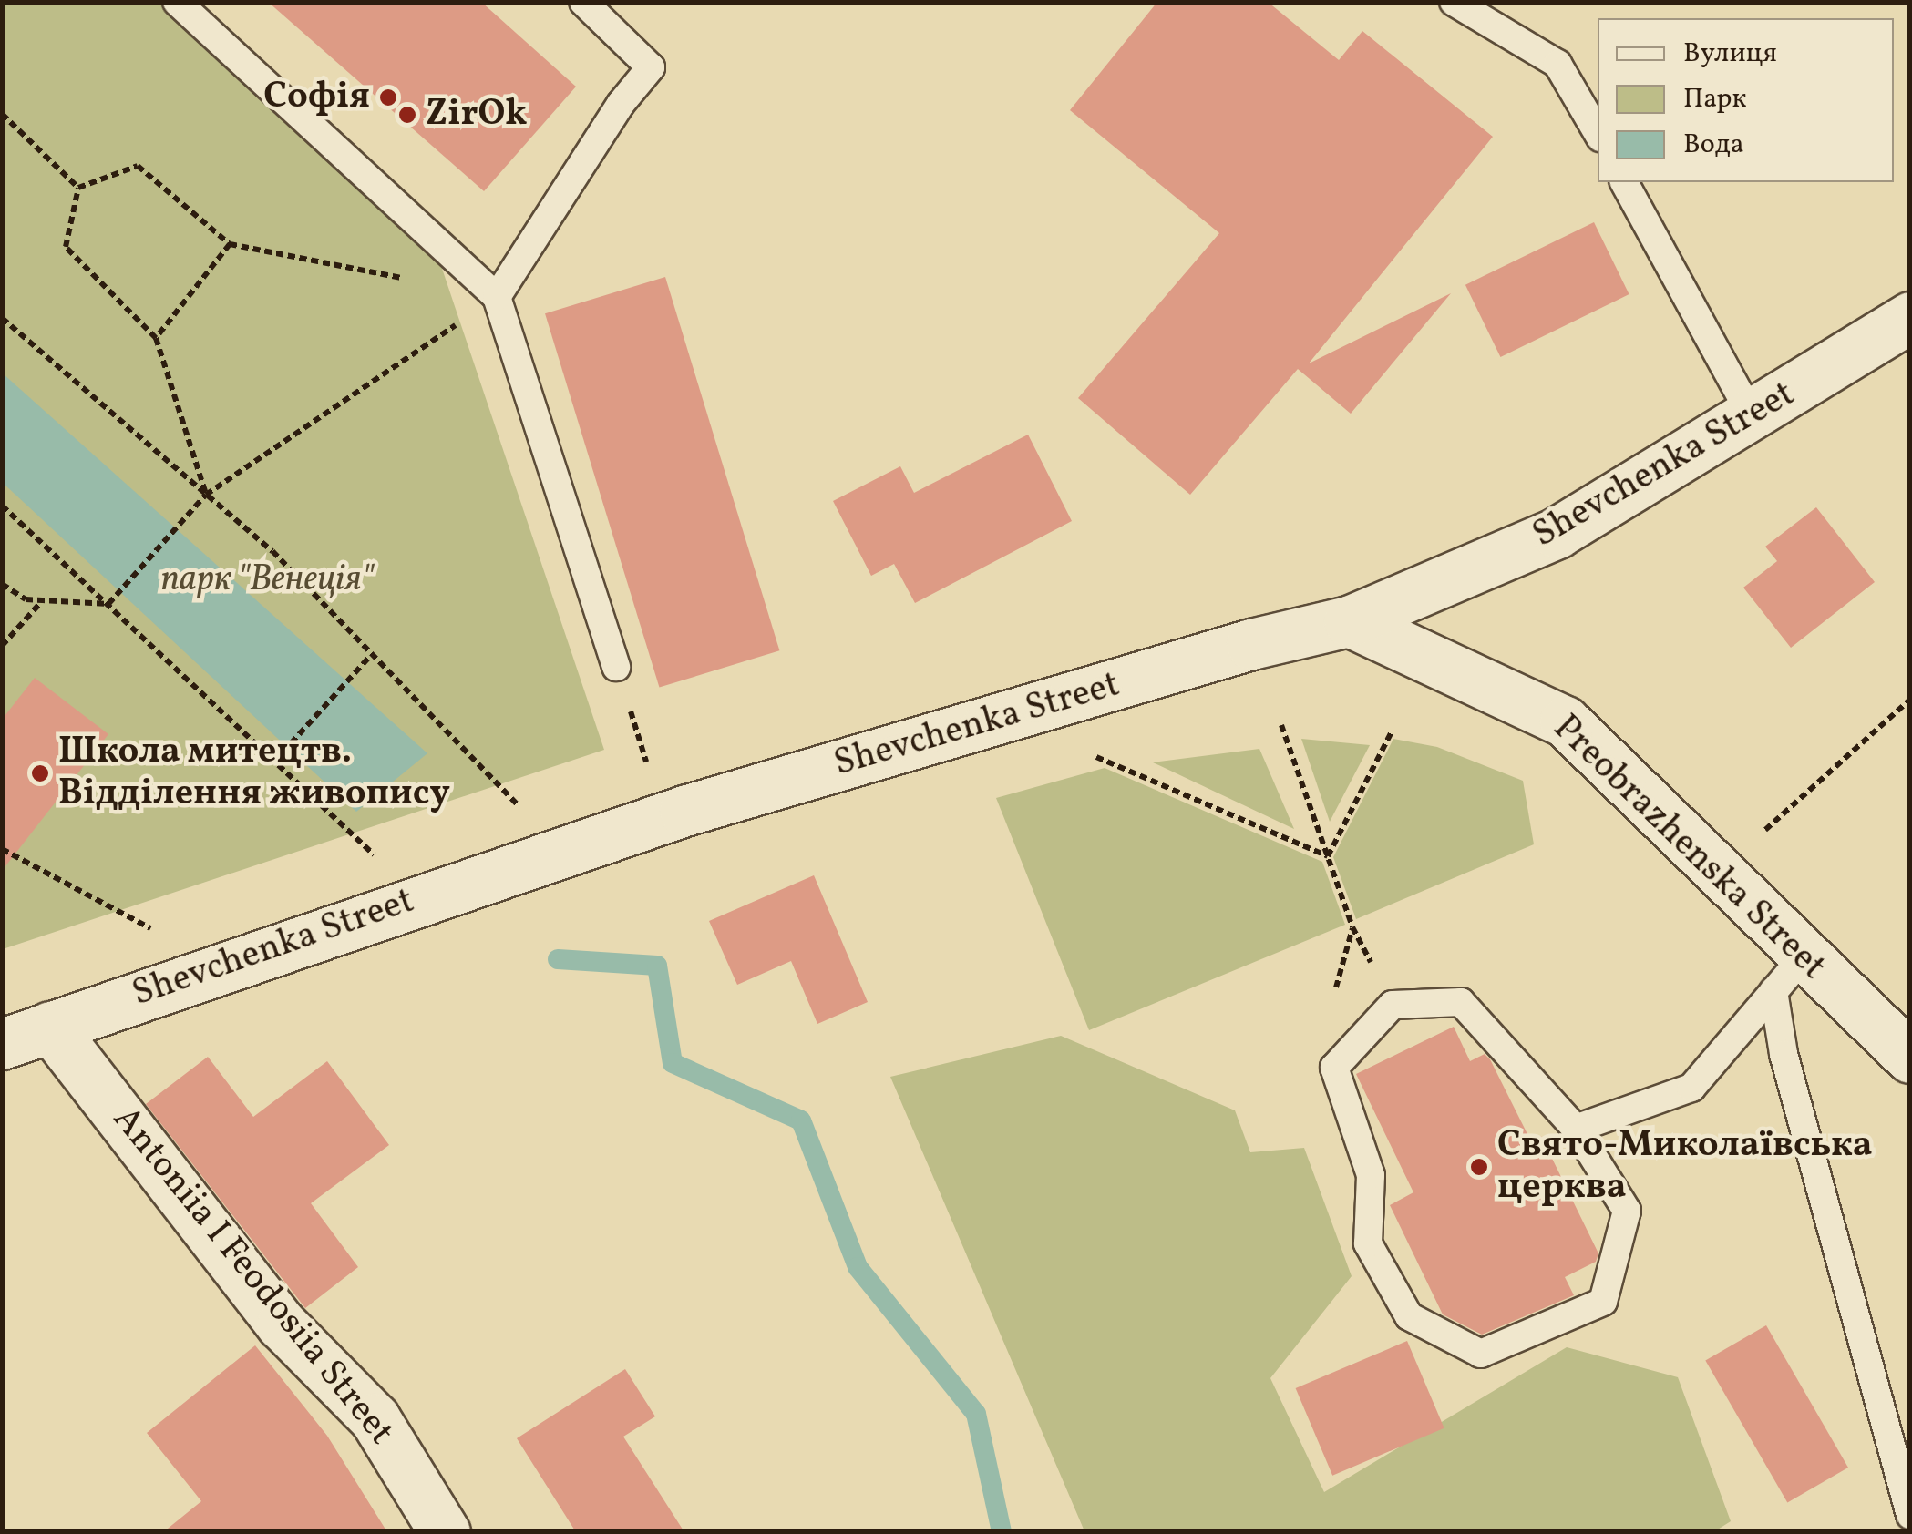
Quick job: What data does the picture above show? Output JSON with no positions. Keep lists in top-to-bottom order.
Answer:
{
  "streets": {
    "street": ["Shevchenka Street", "Preobrazhenska Street", "Antoniia I Feodosiia Street"]
  },
  "crossings": [
    ["Shevchenka Street", "Preobrazhenska Street"],
    ["Shevchenka Street", "Antoniia I Feodosiia Street"]
  ],
  "parks": ["парк \"Венеція\""],
  "places": [
    "Софія",
    "ZirOk",
    "Школа митецтв. Відділення живопису",
    "Свято-Миколаївська церква"
  ],
  "legend": ["Вулиця", "Парк", "Вода"]
}
